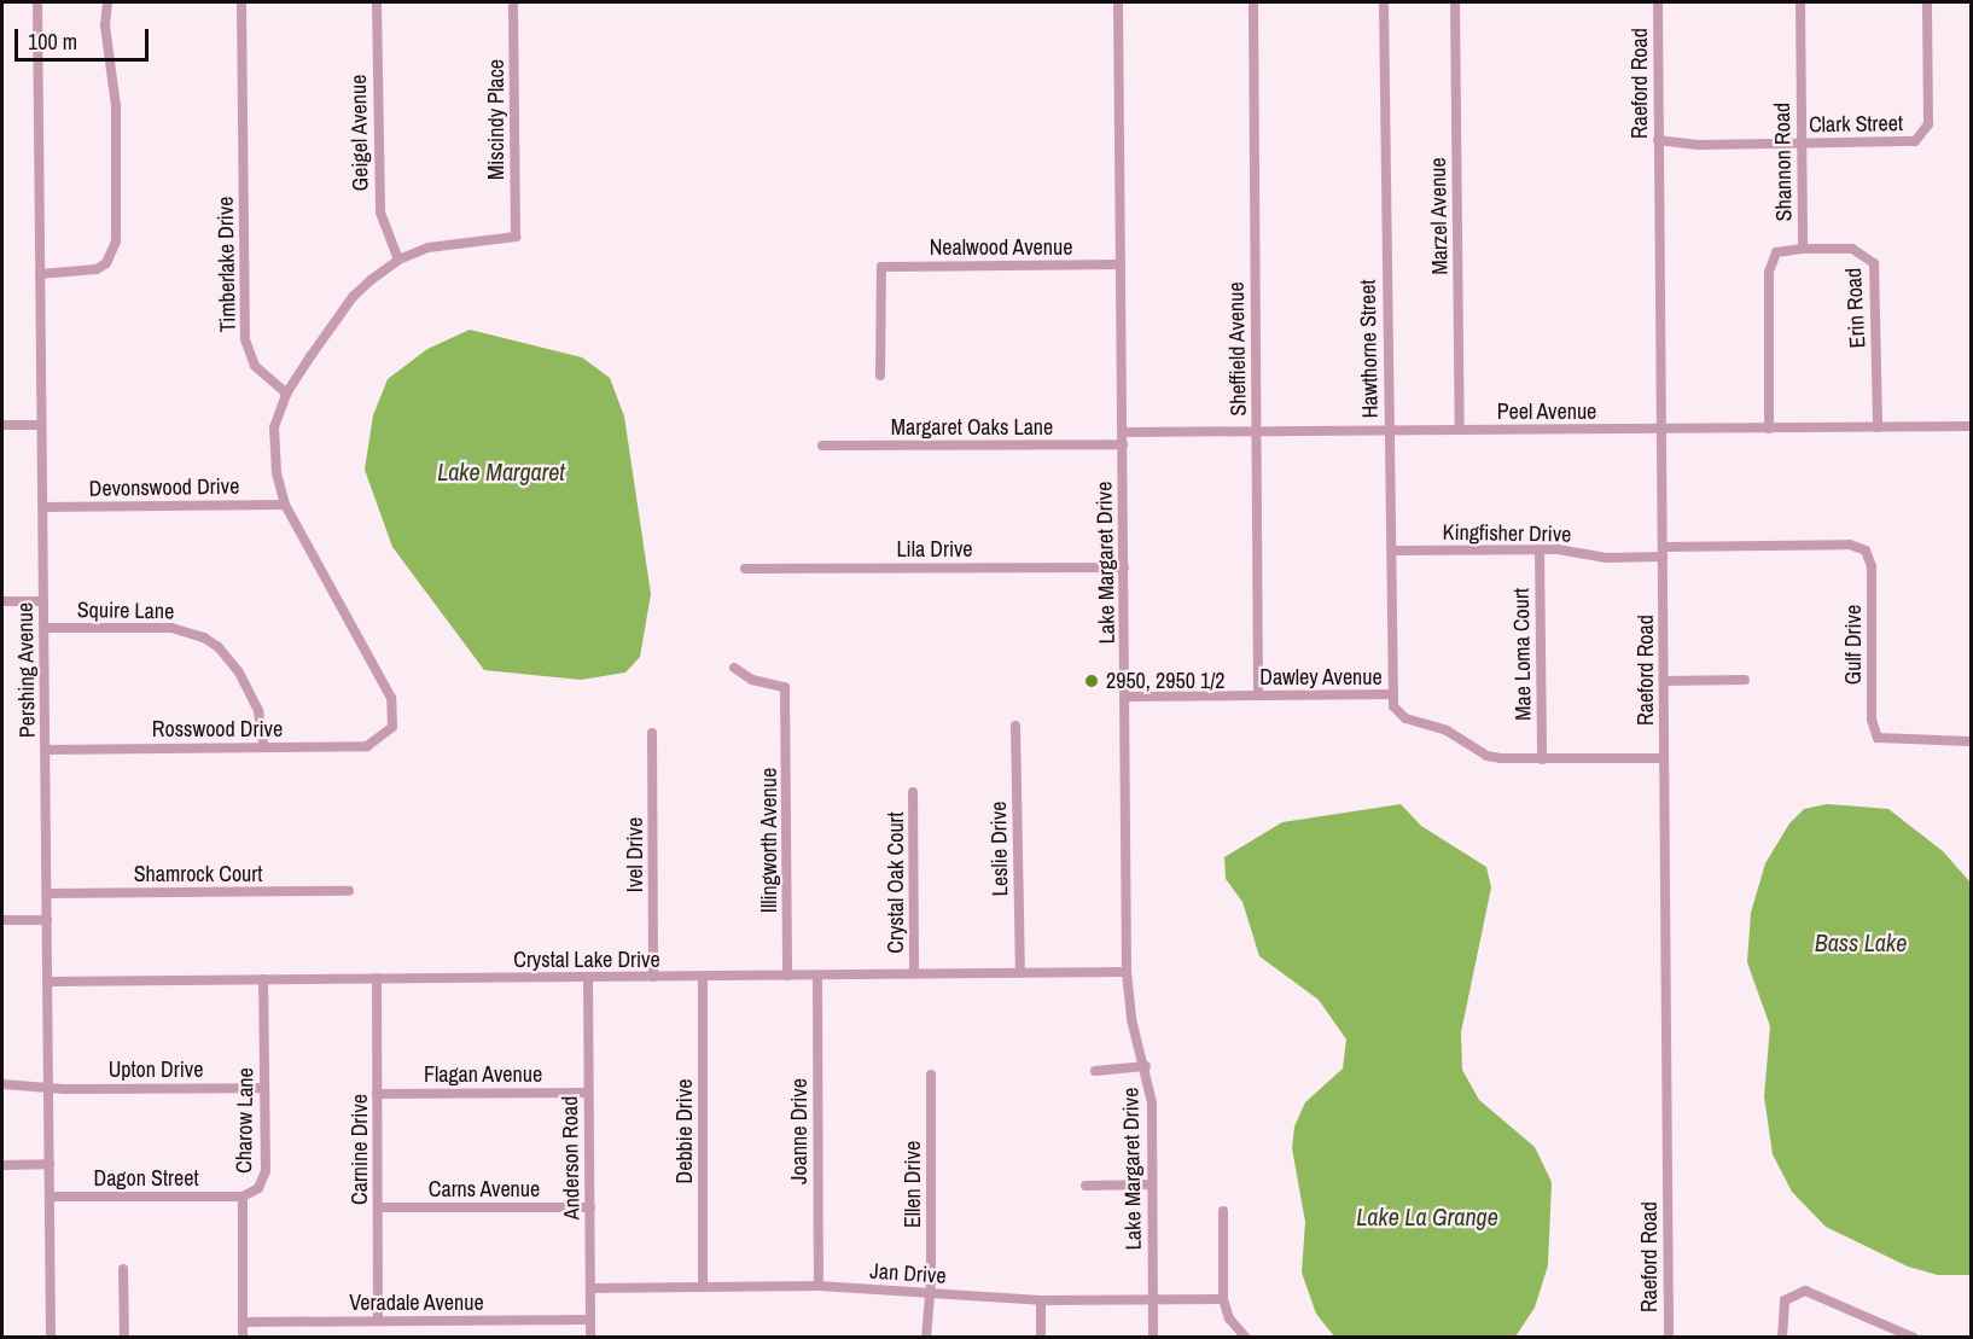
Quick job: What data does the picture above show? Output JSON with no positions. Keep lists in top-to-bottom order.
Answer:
{
  "streets": {
    "street": [
      "Raeford Road",
      "Miscindy Place",
      "Clark Street",
      "Geigel Avenue",
      "Shannon Road",
      "Marzel Avenue",
      "Nealwood Avenue",
      "Timberlake Drive",
      "Erin Road",
      "Sheffield Avenue",
      "Hawthorne Street",
      "Peel Avenue",
      "Margaret Oaks Lane",
      "Devonswood Drive",
      "Kingfisher Drive",
      "Lila Drive",
      "Lake Margaret Drive",
      "Squire Lane",
      "Gulf Drive",
      "Mae Loma Court",
      "Pershing Avenue",
      "Dawley Avenue",
      "Rosswood Drive",
      "Illingworth Avenue",
      "Leslie Drive",
      "Ivel Drive",
      "Shamrock Court",
      "Crystal Oak Court",
      "Crystal Lake Drive",
      "Upton Drive",
      "Flagan Avenue",
      "Charow Lane",
      "Debbie Drive",
      "Joanne Drive",
      "Carnine Drive",
      "Anderson Road",
      "Dagon Street",
      "Ellen Drive",
      "Carns Avenue",
      "Jan Drive",
      "Veradale Avenue"
    ]
  },
  "crossings": [
    ["Raeford Road", "Clark Street"],
    ["Raeford Road", "Peel Avenue"],
    ["Raeford Road", "Kingfisher Drive"],
    ["Raeford Road", "Dawley Avenue"],
    ["Miscindy Place", "Geigel Avenue"],
    ["Clark Street", "Shannon Road"],
    ["Shannon Road", "Erin Road"],
    ["Shannon Road", "Peel Avenue"],
    ["Marzel Avenue", "Peel Avenue"],
    ["Nealwood Avenue", "Lake Margaret Drive"],
    ["Erin Road", "Peel Avenue"],
    ["Sheffield Avenue", "Peel Avenue"],
    ["Sheffield Avenue", "Dawley Avenue"],
    ["Hawthorne Street", "Peel Avenue"],
    ["Hawthorne Street", "Kingfisher Drive"],
    ["Hawthorne Street", "Dawley Avenue"],
    ["Peel Avenue", "Lake Margaret Drive"],
    ["Margaret Oaks Lane", "Lake Margaret Drive"],
    ["Devonswood Drive", "Pershing Avenue"],
    ["Devonswood Drive", "Rosswood Drive"],
    ["Kingfisher Drive", "Gulf Drive"],
    ["Kingfisher Drive", "Mae Loma Court"],
    ["Lila Drive", "Lake Margaret Drive"],
    ["Lake Margaret Drive", "Dawley Avenue"],
    ["Lake Margaret Drive", "Crystal Lake Drive"],
    ["Lake Margaret Drive", "Jan Drive"],
    ["Squire Lane", "Pershing Avenue"],
    ["Squire Lane", "Rosswood Drive"],
    ["Mae Loma Court", "Dawley Avenue"],
    ["Pershing Avenue", "Rosswood Drive"],
    ["Pershing Avenue", "Shamrock Court"],
    ["Pershing Avenue", "Crystal Lake Drive"],
    ["Pershing Avenue", "Upton Drive"],
    ["Pershing Avenue", "Dagon Street"],
    ["Illingworth Avenue", "Crystal Lake Drive"],
    ["Leslie Drive", "Crystal Lake Drive"],
    ["Ivel Drive", "Crystal Lake Drive"],
    ["Crystal Oak Court", "Crystal Lake Drive"],
    ["Crystal Lake Drive", "Charow Lane"],
    ["Crystal Lake Drive", "Debbie Drive"],
    ["Crystal Lake Drive", "Joanne Drive"],
    ["Crystal Lake Drive", "Carnine Drive"],
    ["Crystal Lake Drive", "Anderson Road"],
    ["Upton Drive", "Charow Lane"],
    ["Flagan Avenue", "Carnine Drive"],
    ["Flagan Avenue", "Anderson Road"],
    ["Charow Lane", "Dagon Street"],
    ["Charow Lane", "Veradale Avenue"],
    ["Debbie Drive", "Jan Drive"],
    ["Joanne Drive", "Jan Drive"],
    ["Carnine Drive", "Carns Avenue"],
    ["Carnine Drive", "Veradale Avenue"],
    ["Anderson Road", "Carns Avenue"],
    ["Anderson Road", "Jan Drive"],
    ["Anderson Road", "Veradale Avenue"],
    ["Ellen Drive", "Jan Drive"]
  ],
  "water": ["Lake Margaret", "Bass Lake", "Lake La Grange"],
  "places": ["2950, 2950 1/2"],
  "scale_bar": "100 m"
}
